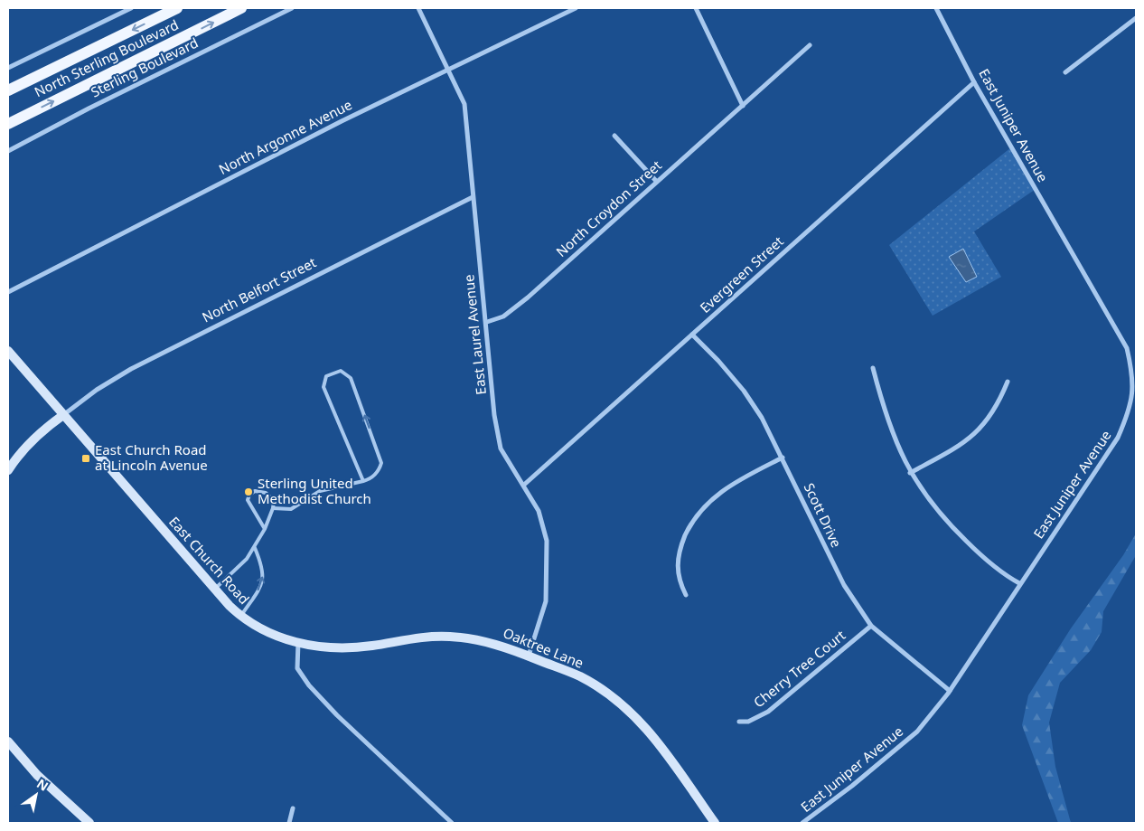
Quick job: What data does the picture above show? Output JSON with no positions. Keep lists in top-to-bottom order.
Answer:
{
  "streets": {
    "main road": ["North Sterling Boulevard"],
    "street": [
      "Sterling Boulevard",
      "East Juniper Avenue",
      "North Argonne Avenue",
      "North Croydon Street",
      "Evergreen Street",
      "North Belfort Street",
      "East Laurel Avenue",
      "Scott Drive",
      "East Church Road",
      "Oaktree Lane",
      "Cherry Tree Court"
    ]
  },
  "crossings": [
    ["East Juniper Avenue", "Evergreen Street"],
    ["East Juniper Avenue", "Scott Drive"],
    ["North Argonne Avenue", "East Laurel Avenue"],
    ["North Croydon Street", "East Laurel Avenue"],
    ["Evergreen Street", "East Laurel Avenue"],
    ["Evergreen Street", "Scott Drive"],
    ["North Belfort Street", "East Laurel Avenue"],
    ["North Belfort Street", "East Church Road"],
    ["East Laurel Avenue", "Oaktree Lane"],
    ["Scott Drive", "Cherry Tree Court"],
    ["East Church Road", "Oaktree Lane"]
  ],
  "places": {
    "transit": ["East Church Road at Lincoln Avenue"],
    "other": ["Sterling United Methodist Church"]
  },
  "north": "top right"
}
